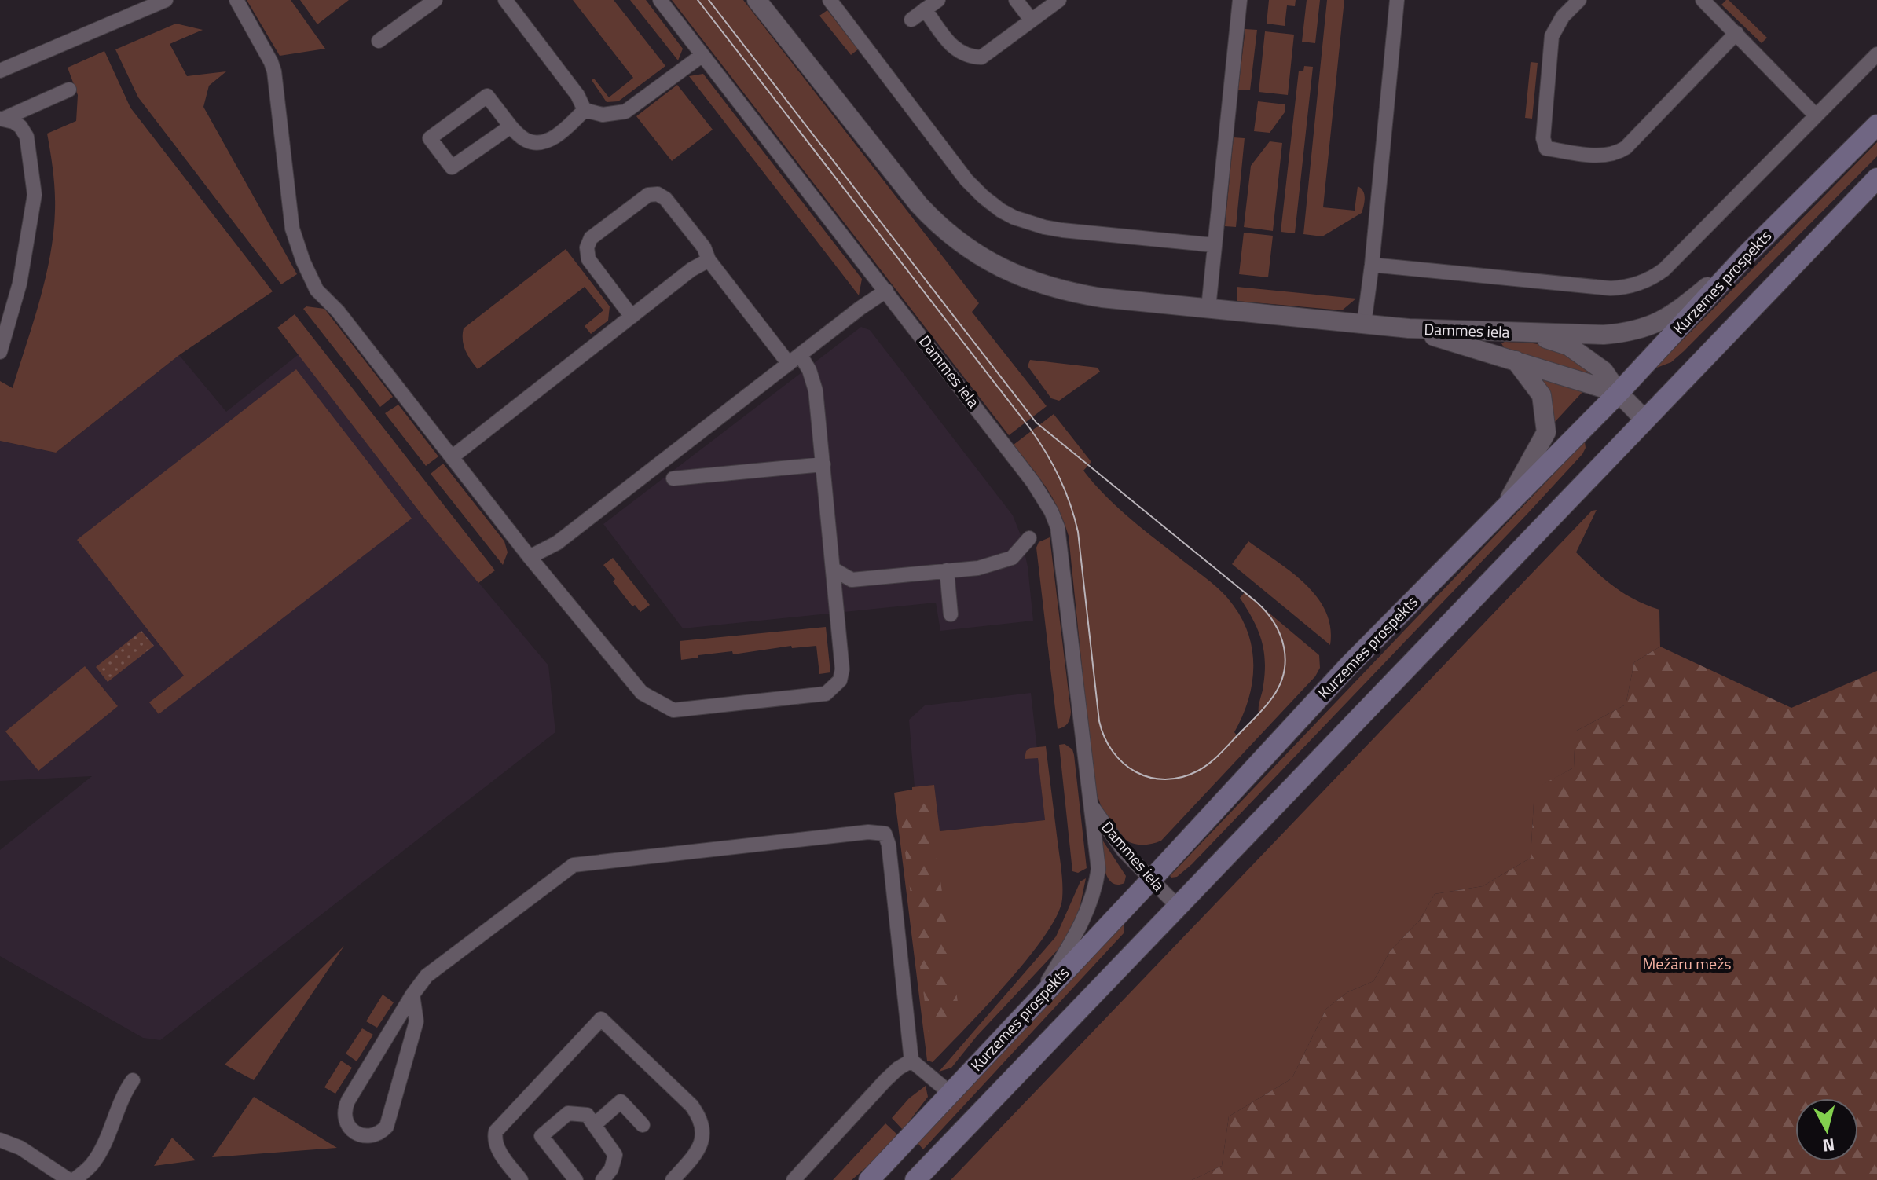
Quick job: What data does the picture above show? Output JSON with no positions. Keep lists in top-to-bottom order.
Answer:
{
  "streets": {
    "main road": ["Kurzemes prospekts"],
    "street": ["Dammes iela"]
  },
  "crossings": [
    ["Kurzemes prospekts", "Dammes iela"]
  ],
  "parks": ["Mežāru mežs"],
  "north": "bottom"
}
